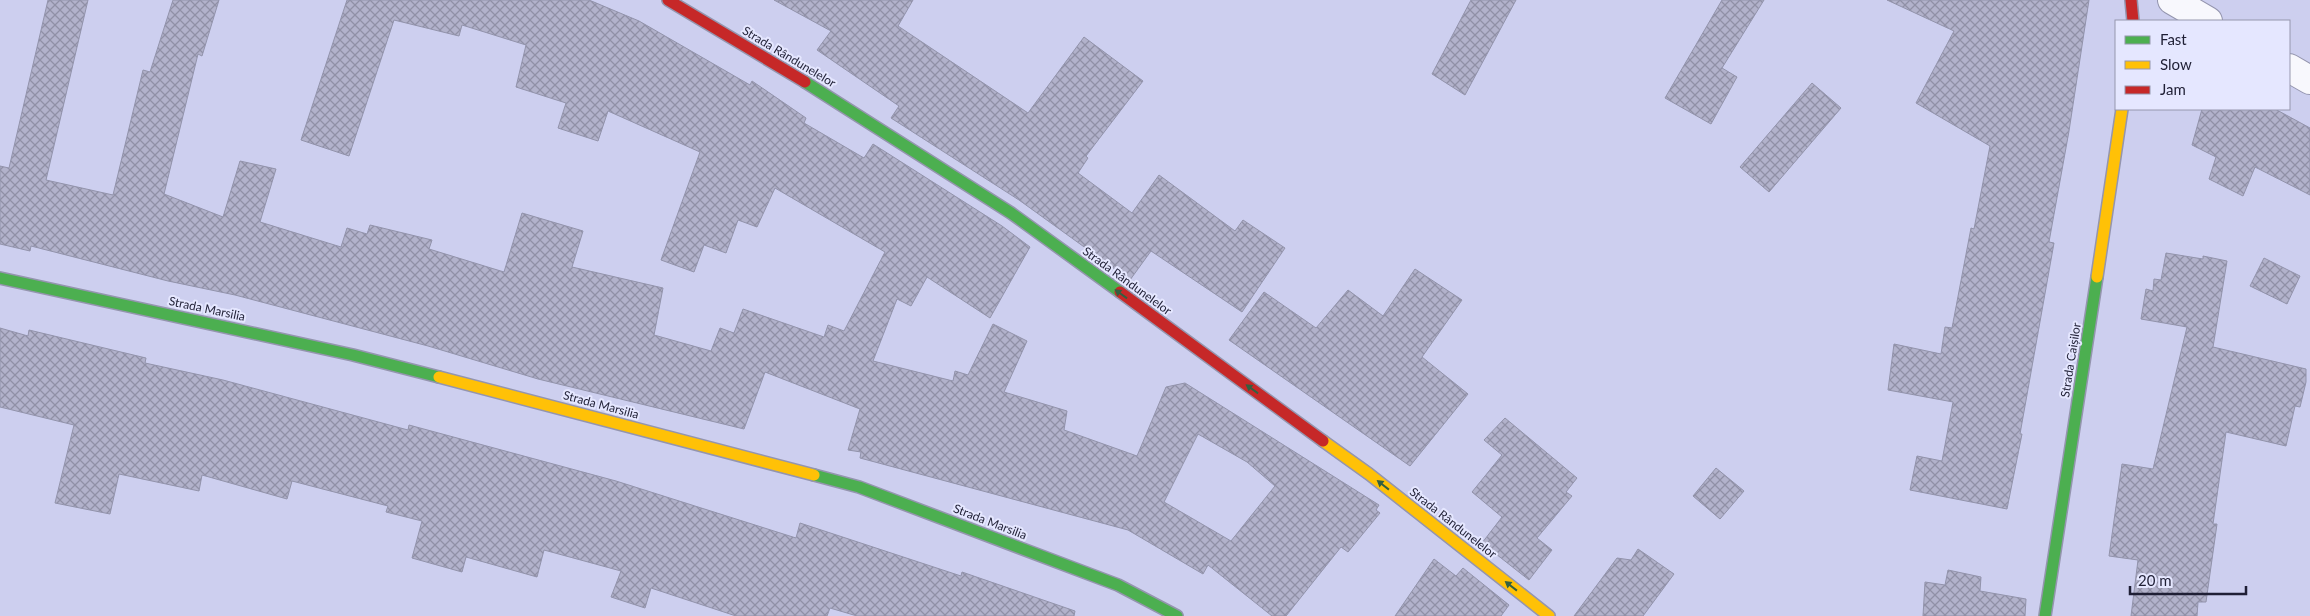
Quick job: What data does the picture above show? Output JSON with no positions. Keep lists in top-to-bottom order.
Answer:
{
  "streets": {
    "street": ["Strada Rândunelelor", "Strada Marsilia", "Strada Caișilor"]
  },
  "one_way": ["Strada Rândunelelor"],
  "legend": ["Fast", "Slow", "Jam"],
  "scale_bar": "20 m"
}
